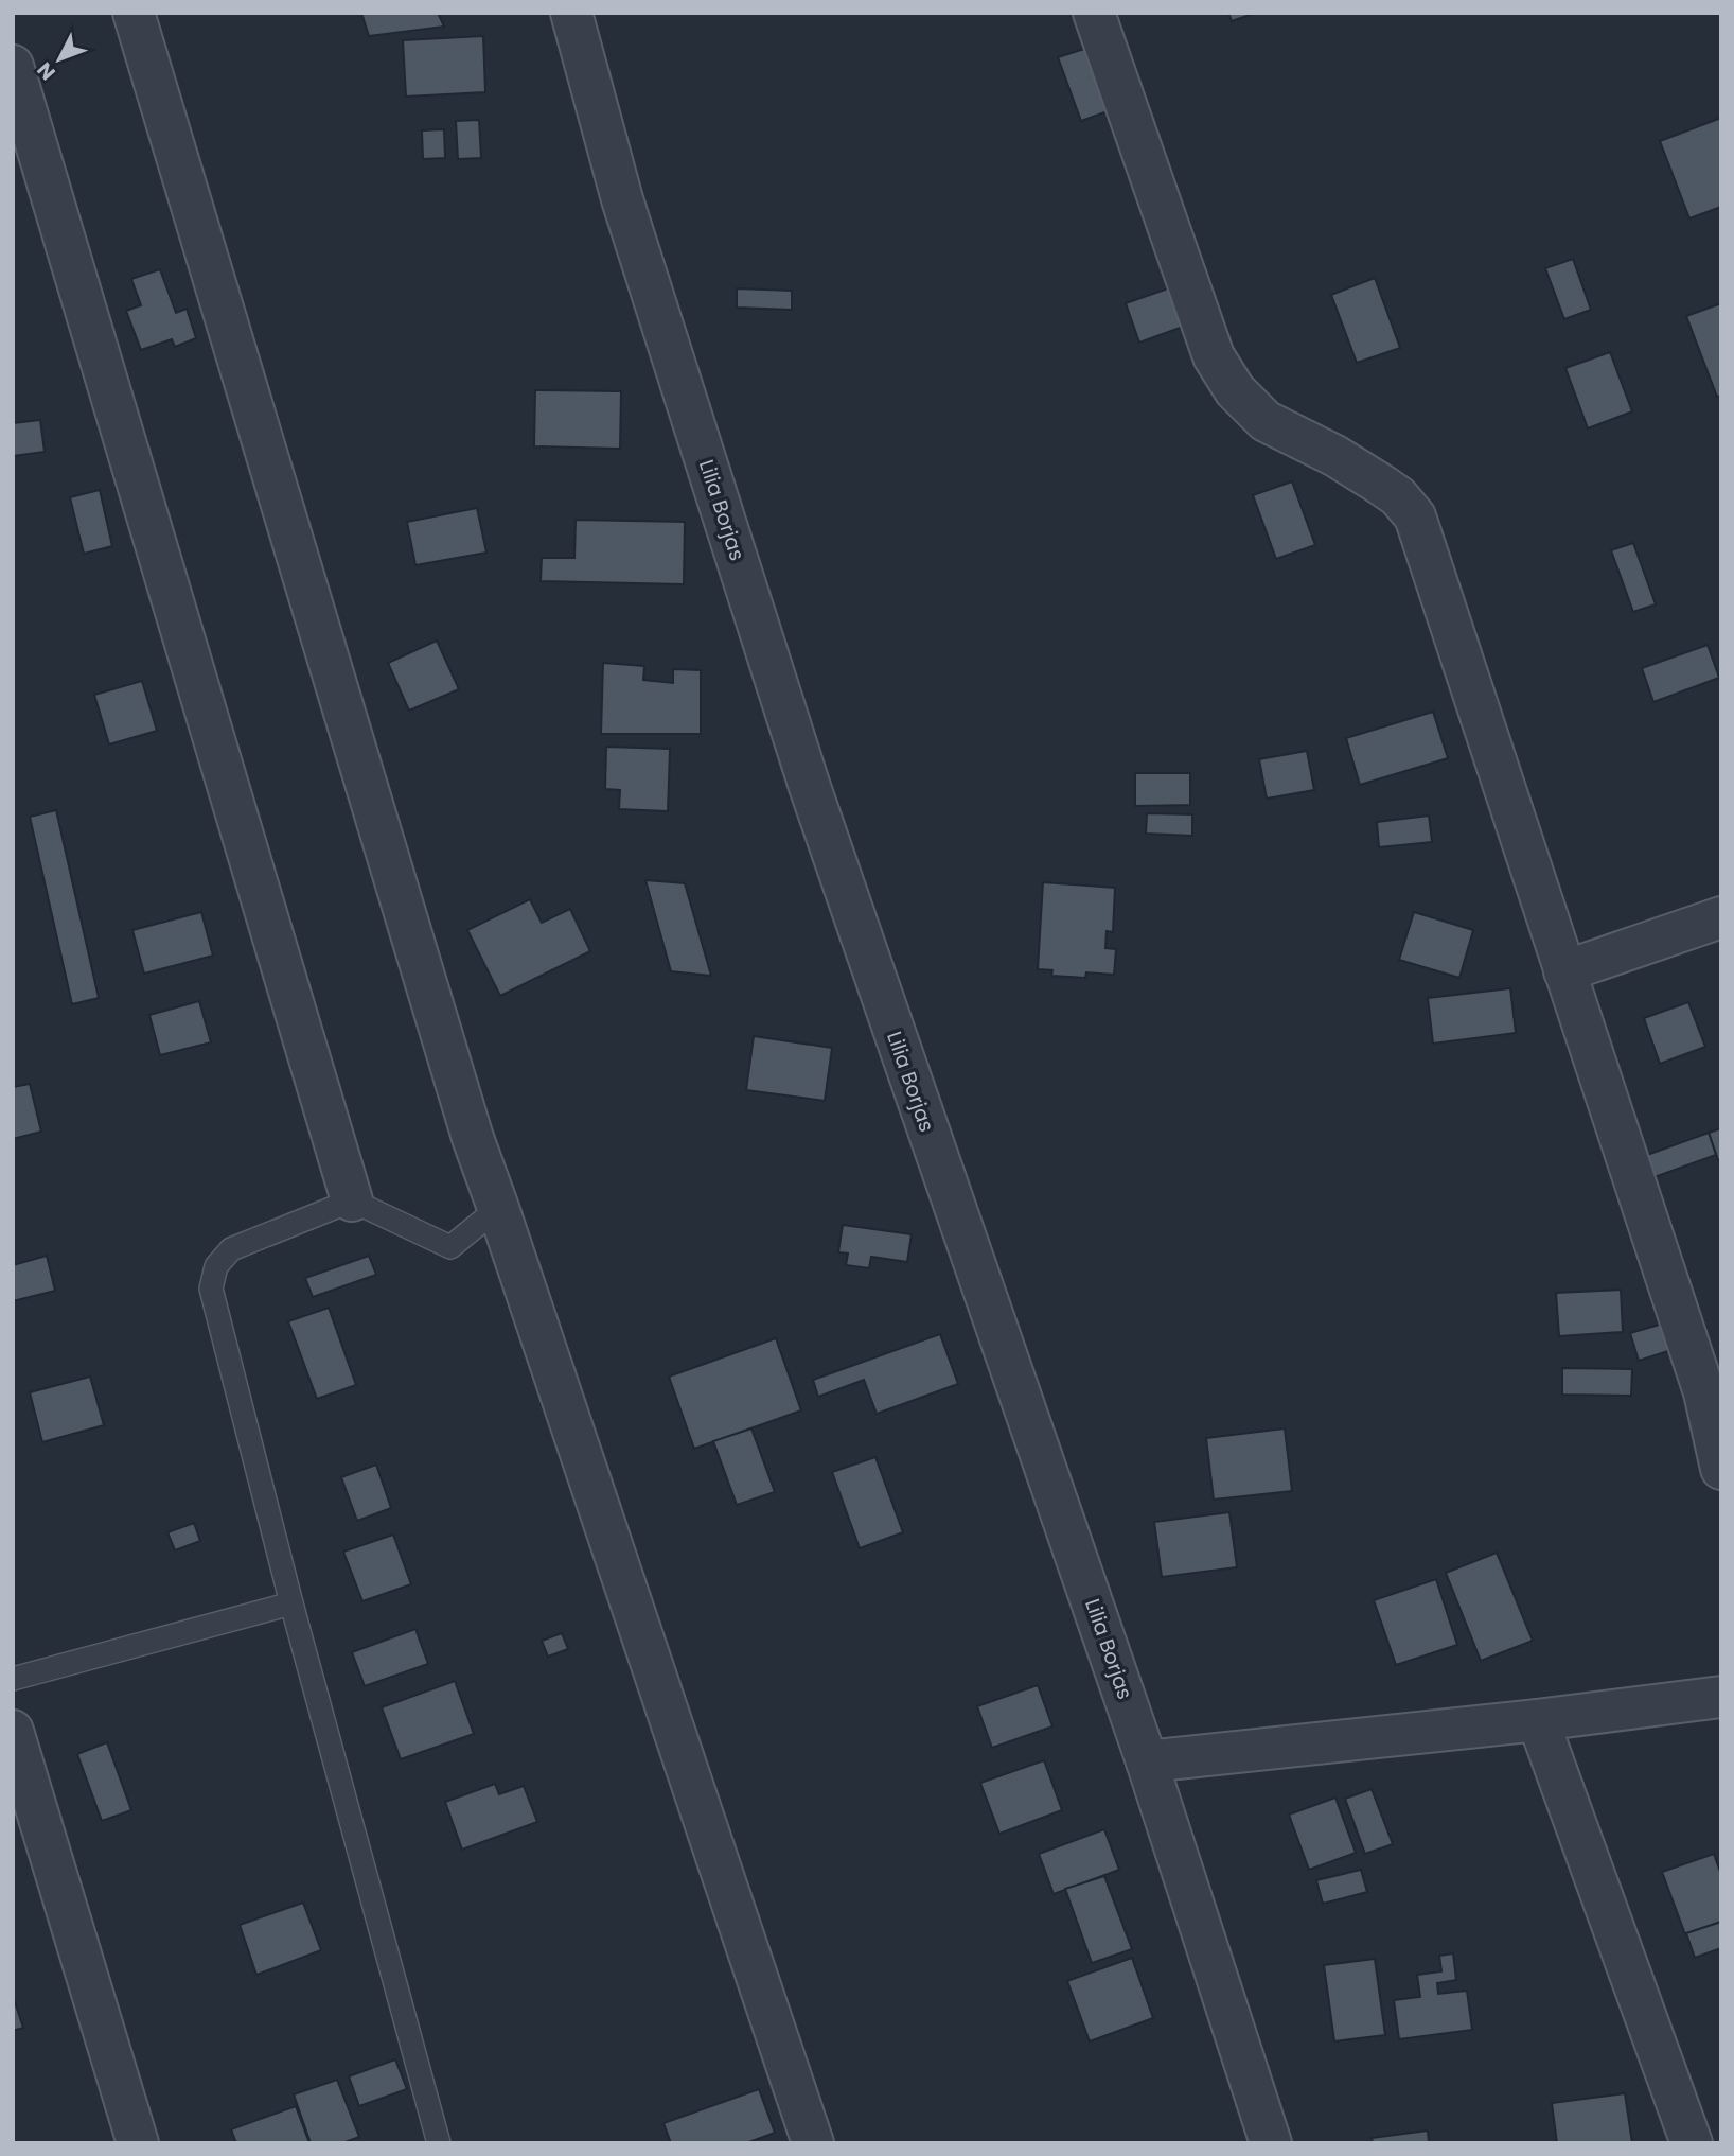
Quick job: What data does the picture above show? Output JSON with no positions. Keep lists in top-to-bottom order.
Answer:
{
  "streets": {
    "street": ["Lilia Borjas"]
  },
  "north": "bottom left"
}
